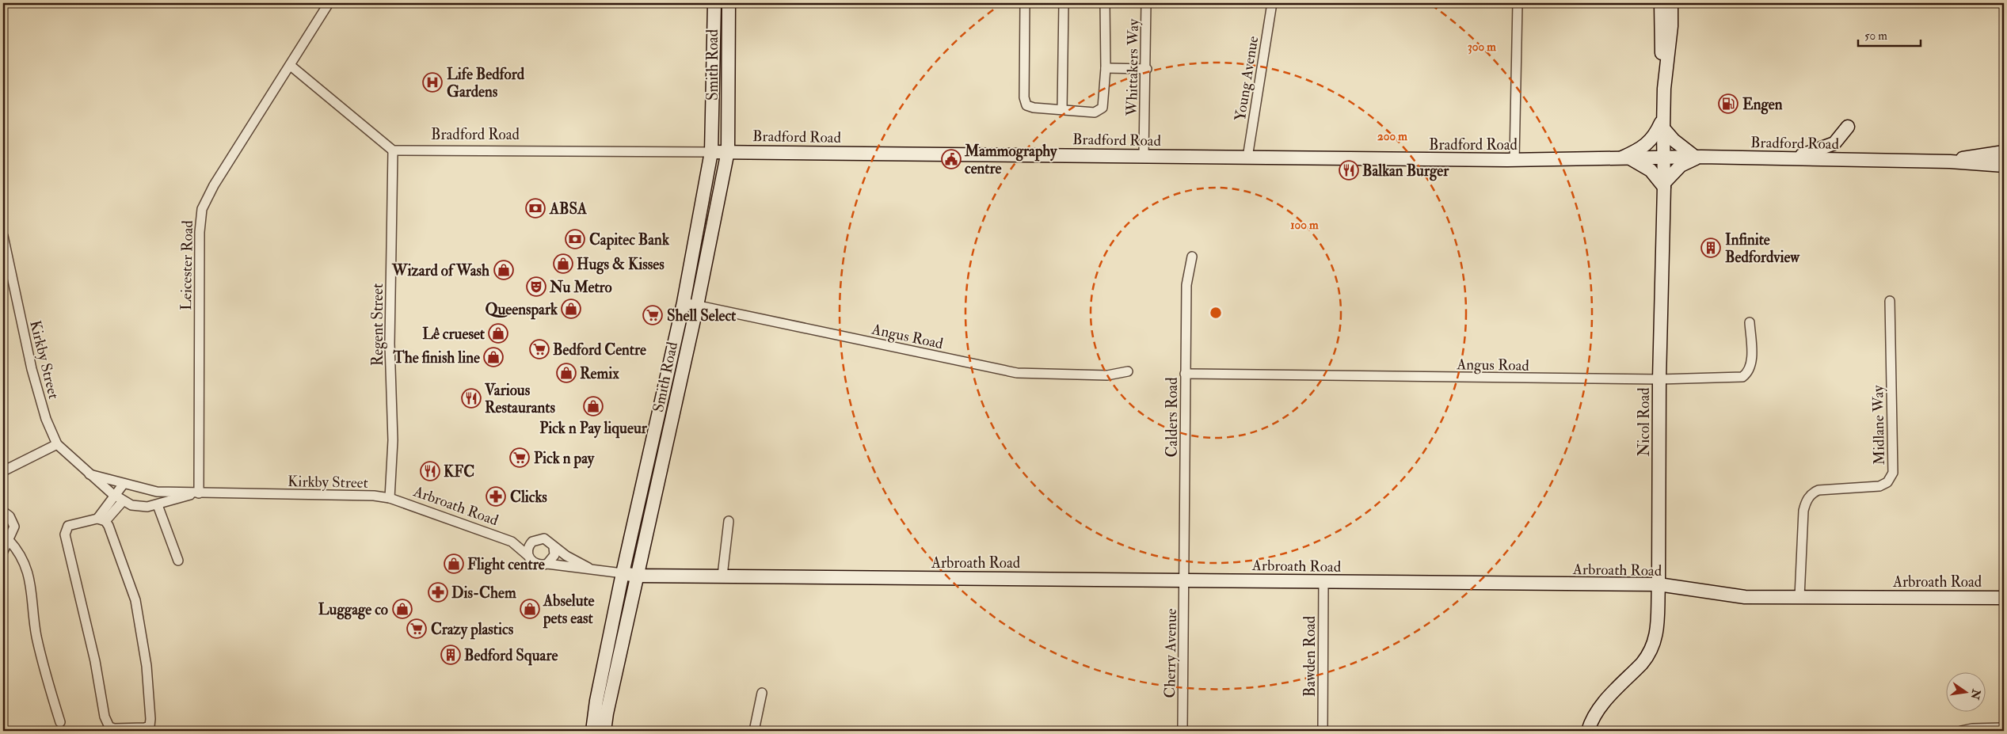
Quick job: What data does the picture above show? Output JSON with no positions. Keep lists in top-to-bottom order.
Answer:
{
  "streets": {
    "street": [
      "Smith Road",
      "Whittakers Way",
      "Young Avenue",
      "Bradford Road",
      "Leicester Road",
      "Regent Street",
      "Angus Road",
      "Kirkby Street",
      "Calders Road",
      "Nicol Road",
      "Midlane Way",
      "Arbroath Road",
      "Cherry Avenue",
      "Bawden Road"
    ]
  },
  "crossings": [
    ["Smith Road", "Bradford Road"],
    ["Smith Road", "Angus Road"],
    ["Smith Road", "Arbroath Road"],
    ["Whittakers Way", "Bradford Road"],
    ["Young Avenue", "Bradford Road"],
    ["Bradford Road", "Regent Street"],
    ["Bradford Road", "Nicol Road"],
    ["Leicester Road", "Kirkby Street"],
    ["Regent Street", "Kirkby Street"],
    ["Regent Street", "Arbroath Road"],
    ["Angus Road", "Calders Road"],
    ["Angus Road", "Nicol Road"],
    ["Kirkby Street", "Arbroath Road"],
    ["Calders Road", "Arbroath Road"],
    ["Calders Road", "Cherry Avenue"],
    ["Nicol Road", "Arbroath Road"],
    ["Midlane Way", "Arbroath Road"],
    ["Arbroath Road", "Cherry Avenue"],
    ["Arbroath Road", "Bawden Road"]
  ],
  "places": {
    "hospital": ["Life Bedford Gardens"],
    "fuel station": ["Engen"],
    "public building": ["Mammography centre"],
    "restaurant": ["Balkan Burger", "Various Restaurants", "KFC"],
    "bank": ["ABSA", "Capitec Bank"],
    "building": ["Infinite Bedfordview", "Bedford Square"],
    "shop": [
      "Hugs & Kisses",
      "Wizard of Wash",
      "Queenspark",
      "Lê crueset",
      "The finish line",
      "Remix",
      "Pick n Pay liqueur",
      "Flight centre",
      "Luggage co",
      "Abselute pets east"
    ],
    "theatre": ["Nu Metro"],
    "supermarket": [
      "Shell Select",
      "Bedford Centre",
      "Pick n pay",
      "Crazy plastics"
    ],
    "pharmacy": ["Clicks", "Dis-Chem"]
  },
  "scale_bar": "50 m",
  "north": "right",
  "rings": ["300 m", "200 m", "100 m"]
}
